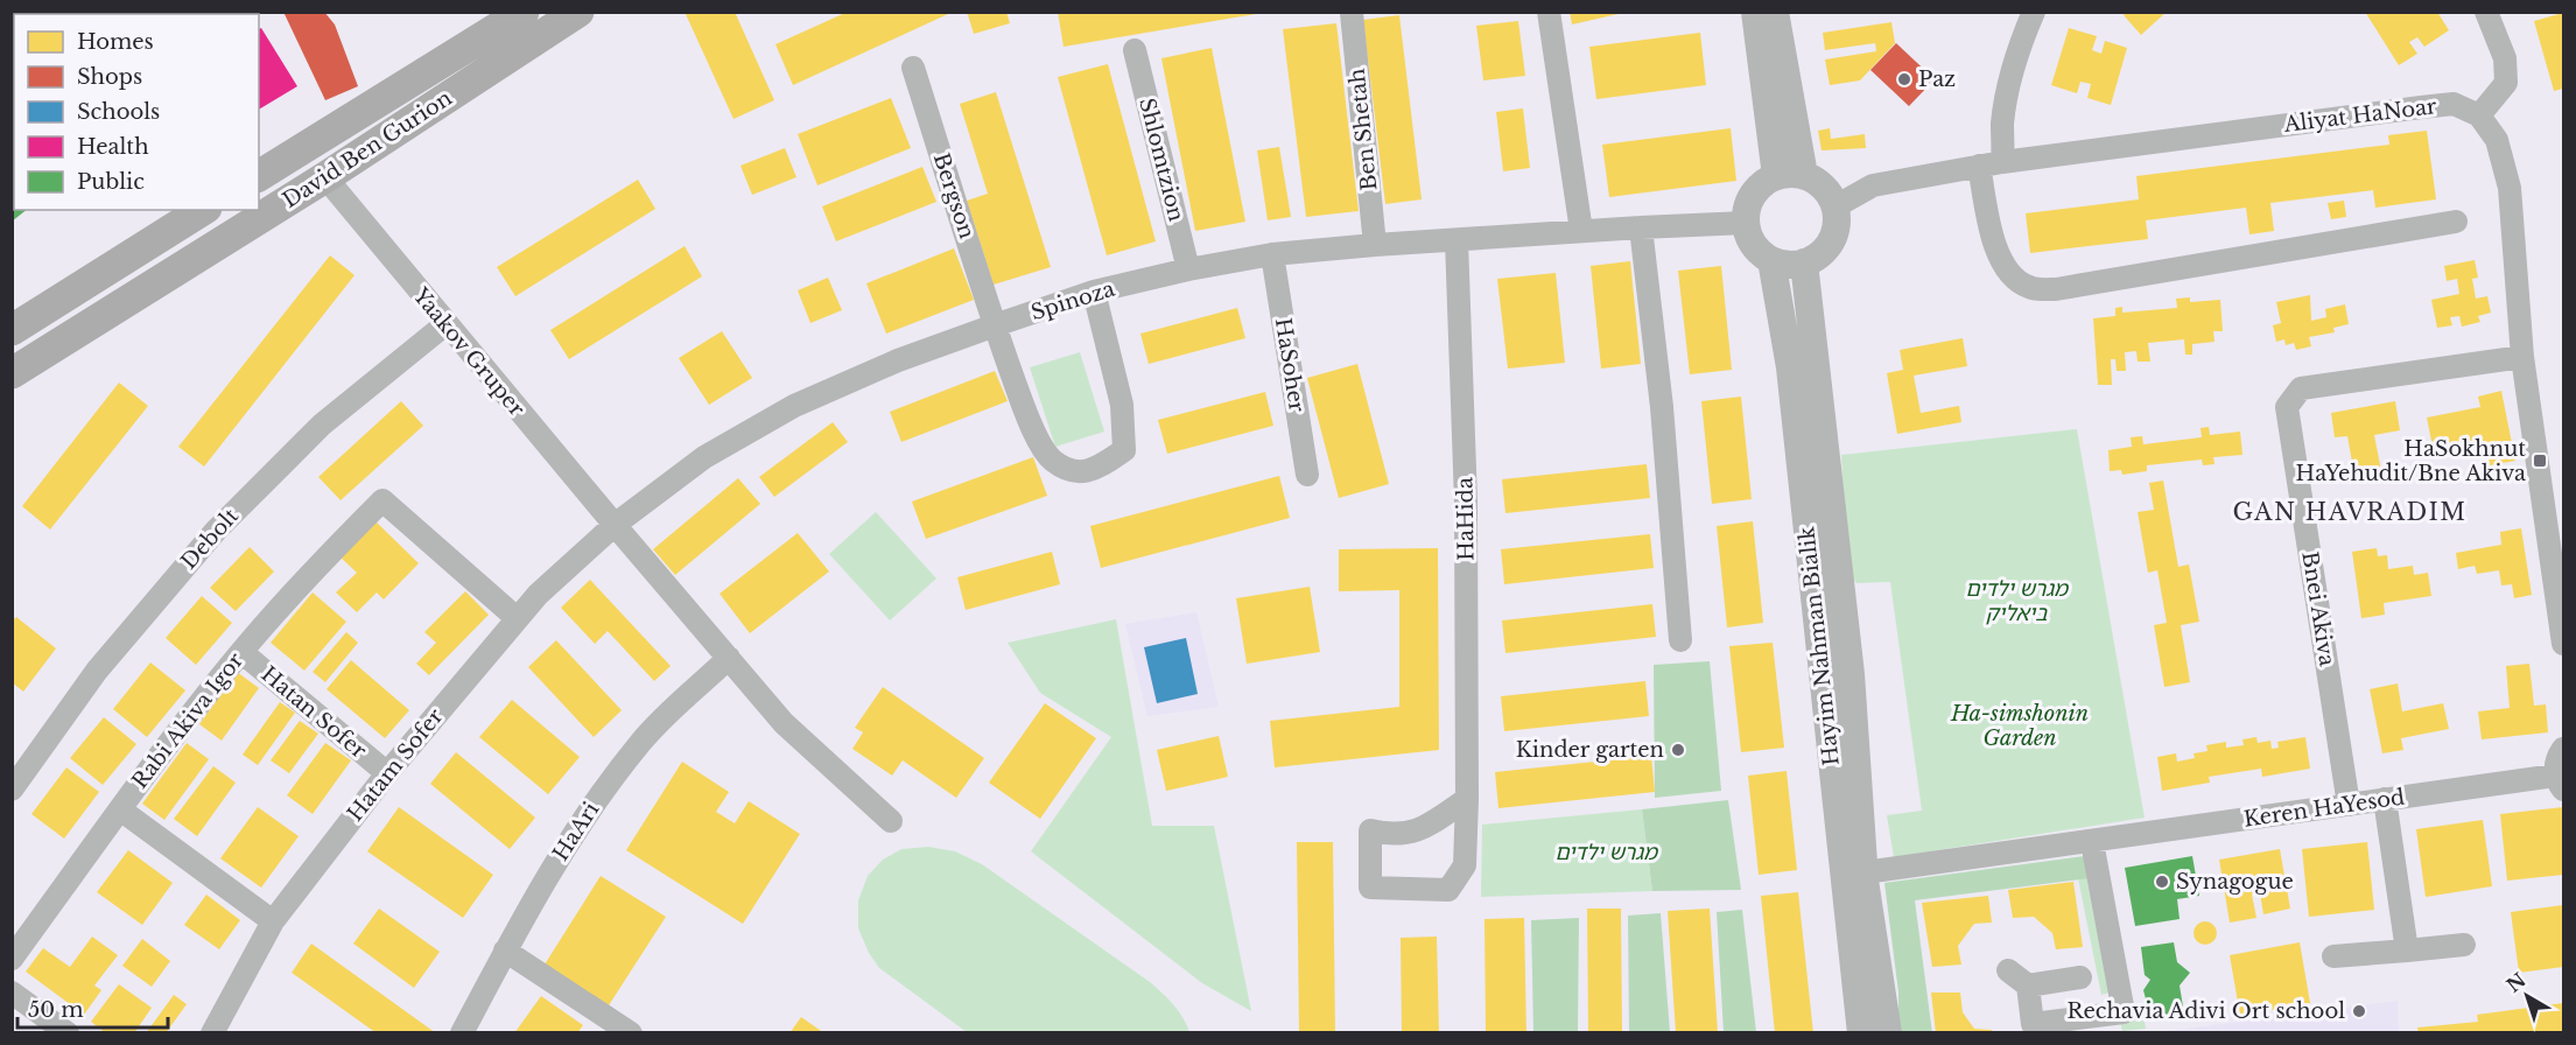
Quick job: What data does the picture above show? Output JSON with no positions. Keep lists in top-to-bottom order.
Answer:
{
  "streets": {
    "main road": ["David Ben Gurion"],
    "street": [
      "Aliyat HaNoar",
      "Ben Shetah",
      "Shlomtzion",
      "Bergson",
      "Spinoza",
      "Yaakov Gruper",
      "HaSoher",
      "HaHida",
      "Debolt",
      "Bnei Akiva",
      "Hayim Nahman Bialik",
      "Hatan Sofer",
      "Rabi Akiva Igor",
      "Hatam Sofer",
      "Keren HaYesod",
      "HaAri"
    ]
  },
  "crossings": [
    ["Aliyat HaNoar", "Spinoza"],
    ["Aliyat HaNoar", "Hayim Nahman Bialik"],
    ["Ben Shetah", "Spinoza"],
    ["David Ben Gurion", "Yaakov Gruper"],
    ["Shlomtzion", "Spinoza"],
    ["Bergson", "Spinoza"],
    ["Spinoza", "Yaakov Gruper"],
    ["Spinoza", "HaSoher"],
    ["Spinoza", "HaHida"],
    ["Spinoza", "Hayim Nahman Bialik"],
    ["Spinoza", "Hatam Sofer"],
    ["Yaakov Gruper", "Debolt"],
    ["Yaakov Gruper", "Hatam Sofer"],
    ["Yaakov Gruper", "HaAri"],
    ["Bnei Akiva", "Keren HaYesod"],
    ["Hayim Nahman Bialik", "Keren HaYesod"],
    ["Hatan Sofer", "Rabi Akiva Igor"],
    ["Hatan Sofer", "Hatam Sofer"],
    ["Rabi Akiva Igor", "Hatam Sofer"]
  ],
  "districts": ["GAN HAVRADIM"],
  "parks": ["מגרש ילדים ביאליק", "Ha-simshonin Garden", "מגרש ילדים"],
  "places": {
    "other": [
      "Paz",
      "Kinder garten",
      "Synagogue",
      "Rechavia Adivi Ort school"
    ],
    "transit": ["HaSokhnut HaYehudit/Bne Akiva"]
  },
  "legend": [
    "Homes",
    "Shops",
    "Schools",
    "Health",
    "Public"
  ],
  "scale_bar": "50 m",
  "north": "top left"
}
